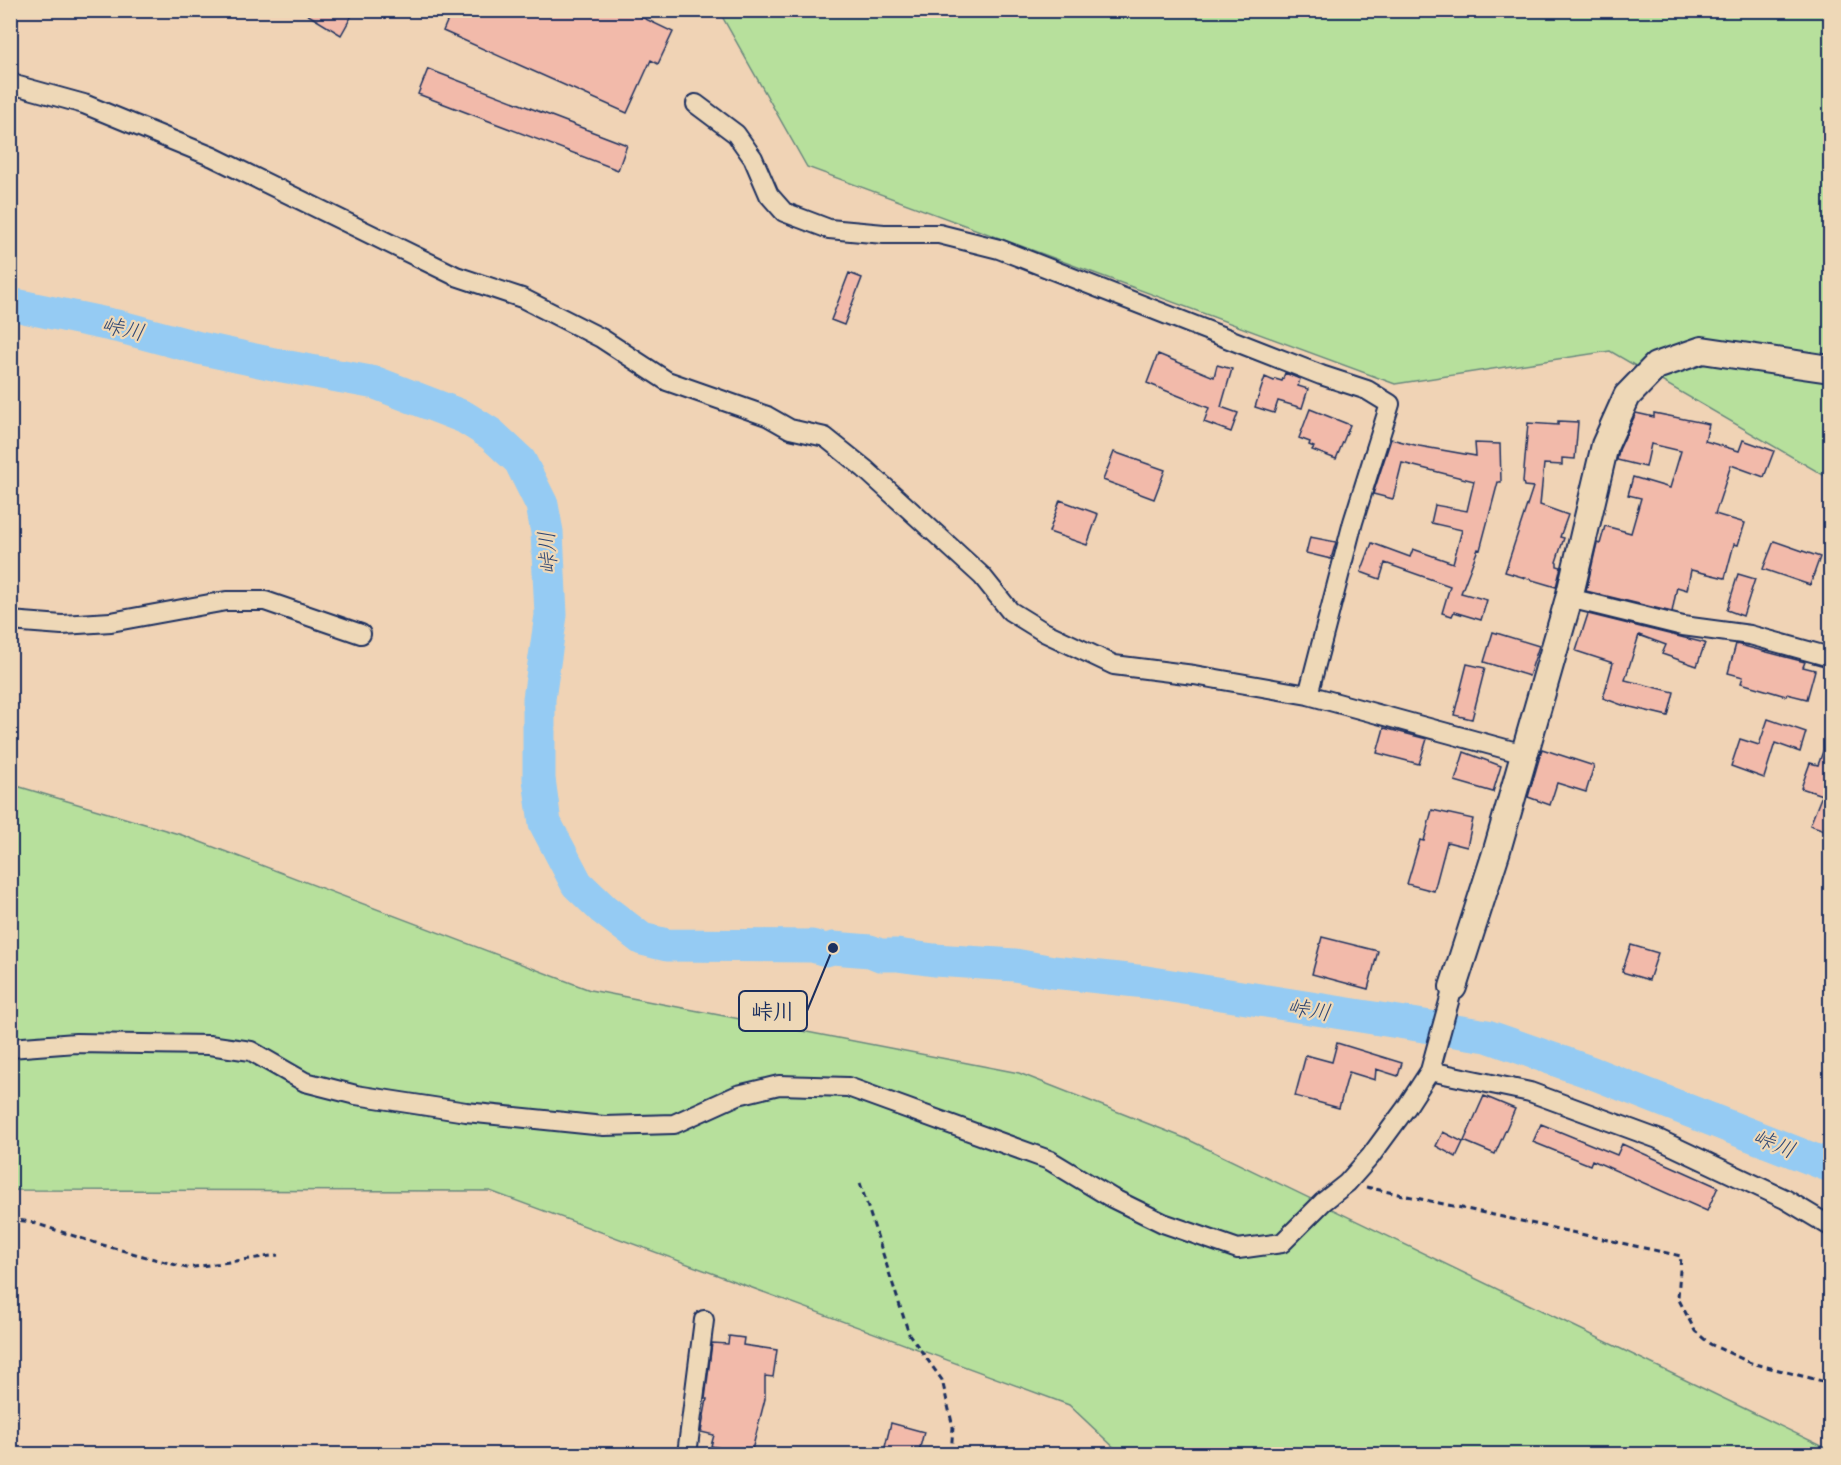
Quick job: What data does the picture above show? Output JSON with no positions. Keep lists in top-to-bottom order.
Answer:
{
  "water": ["峠川"],
  "places": ["峠川"]
}
